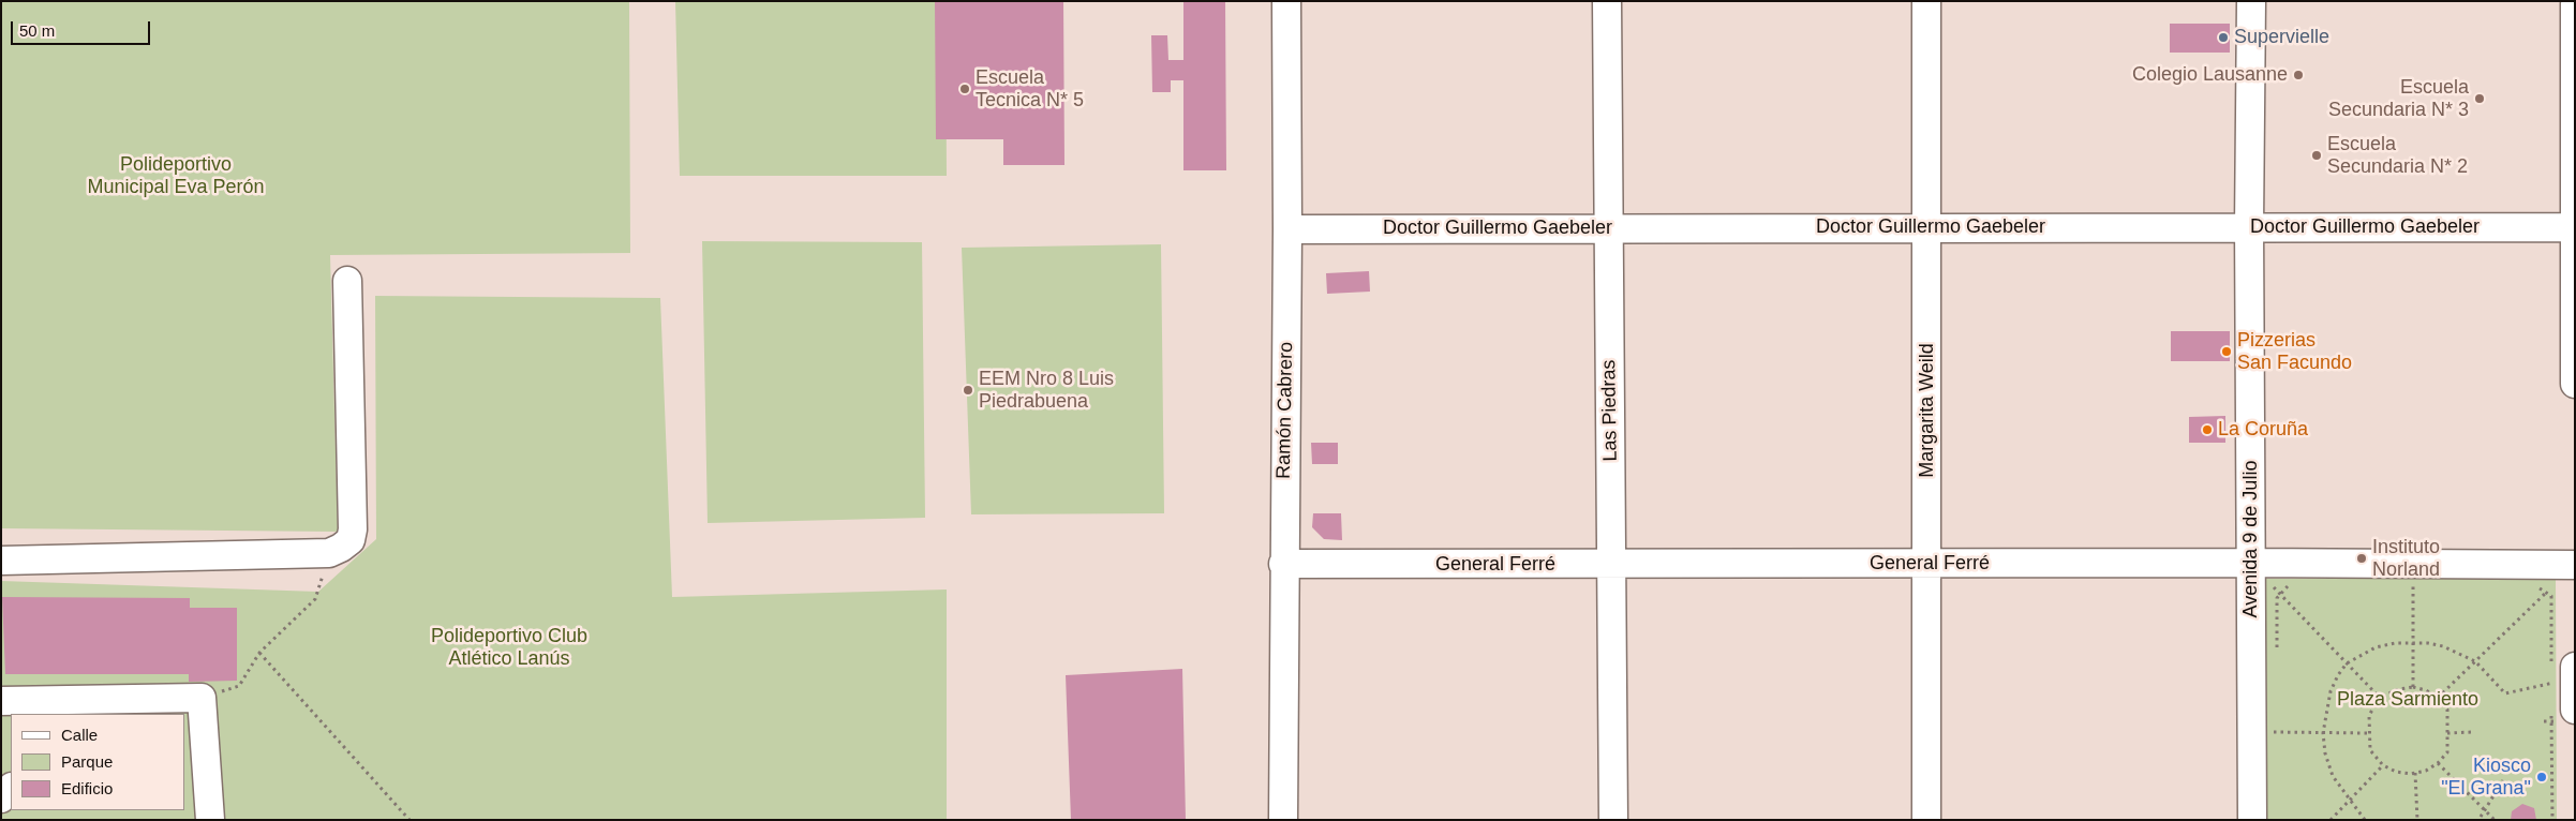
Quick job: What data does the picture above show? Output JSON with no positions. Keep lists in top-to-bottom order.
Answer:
{
  "streets": {
    "street": [
      "Doctor Guillermo Gaebeler",
      "Ramón Cabrero",
      "Las Piedras",
      "Margarita Weild",
      "Avenida 9 de Julio",
      "General Ferré"
    ]
  },
  "crossings": [
    ["Doctor Guillermo Gaebeler", "Ramón Cabrero"],
    ["Doctor Guillermo Gaebeler", "Las Piedras"],
    ["Doctor Guillermo Gaebeler", "Margarita Weild"],
    ["Doctor Guillermo Gaebeler", "Avenida 9 de Julio"],
    ["Ramón Cabrero", "General Ferré"],
    ["Las Piedras", "General Ferré"],
    ["Margarita Weild", "General Ferré"],
    ["Avenida 9 de Julio", "General Ferré"]
  ],
  "parks": ["Polideportivo Municipal Eva Perón", "Polideportivo Club Atlético Lanús", "Plaza Sarmiento"],
  "places": [
    "Supervielle",
    "Colegio Lausanne",
    "Escuela Tecnica N* 5",
    "Escuela Secundaria N* 3",
    "Escuela Secundaria N* 2",
    "Pizzerias San Facundo",
    "EEM Nro 8 Luis Piedrabuena",
    "La Coruña",
    "Instituto Norland",
    "Kiosco \"El Grana\""
  ],
  "legend": ["Calle", "Parque", "Edificio"],
  "scale_bar": "50 m"
}
